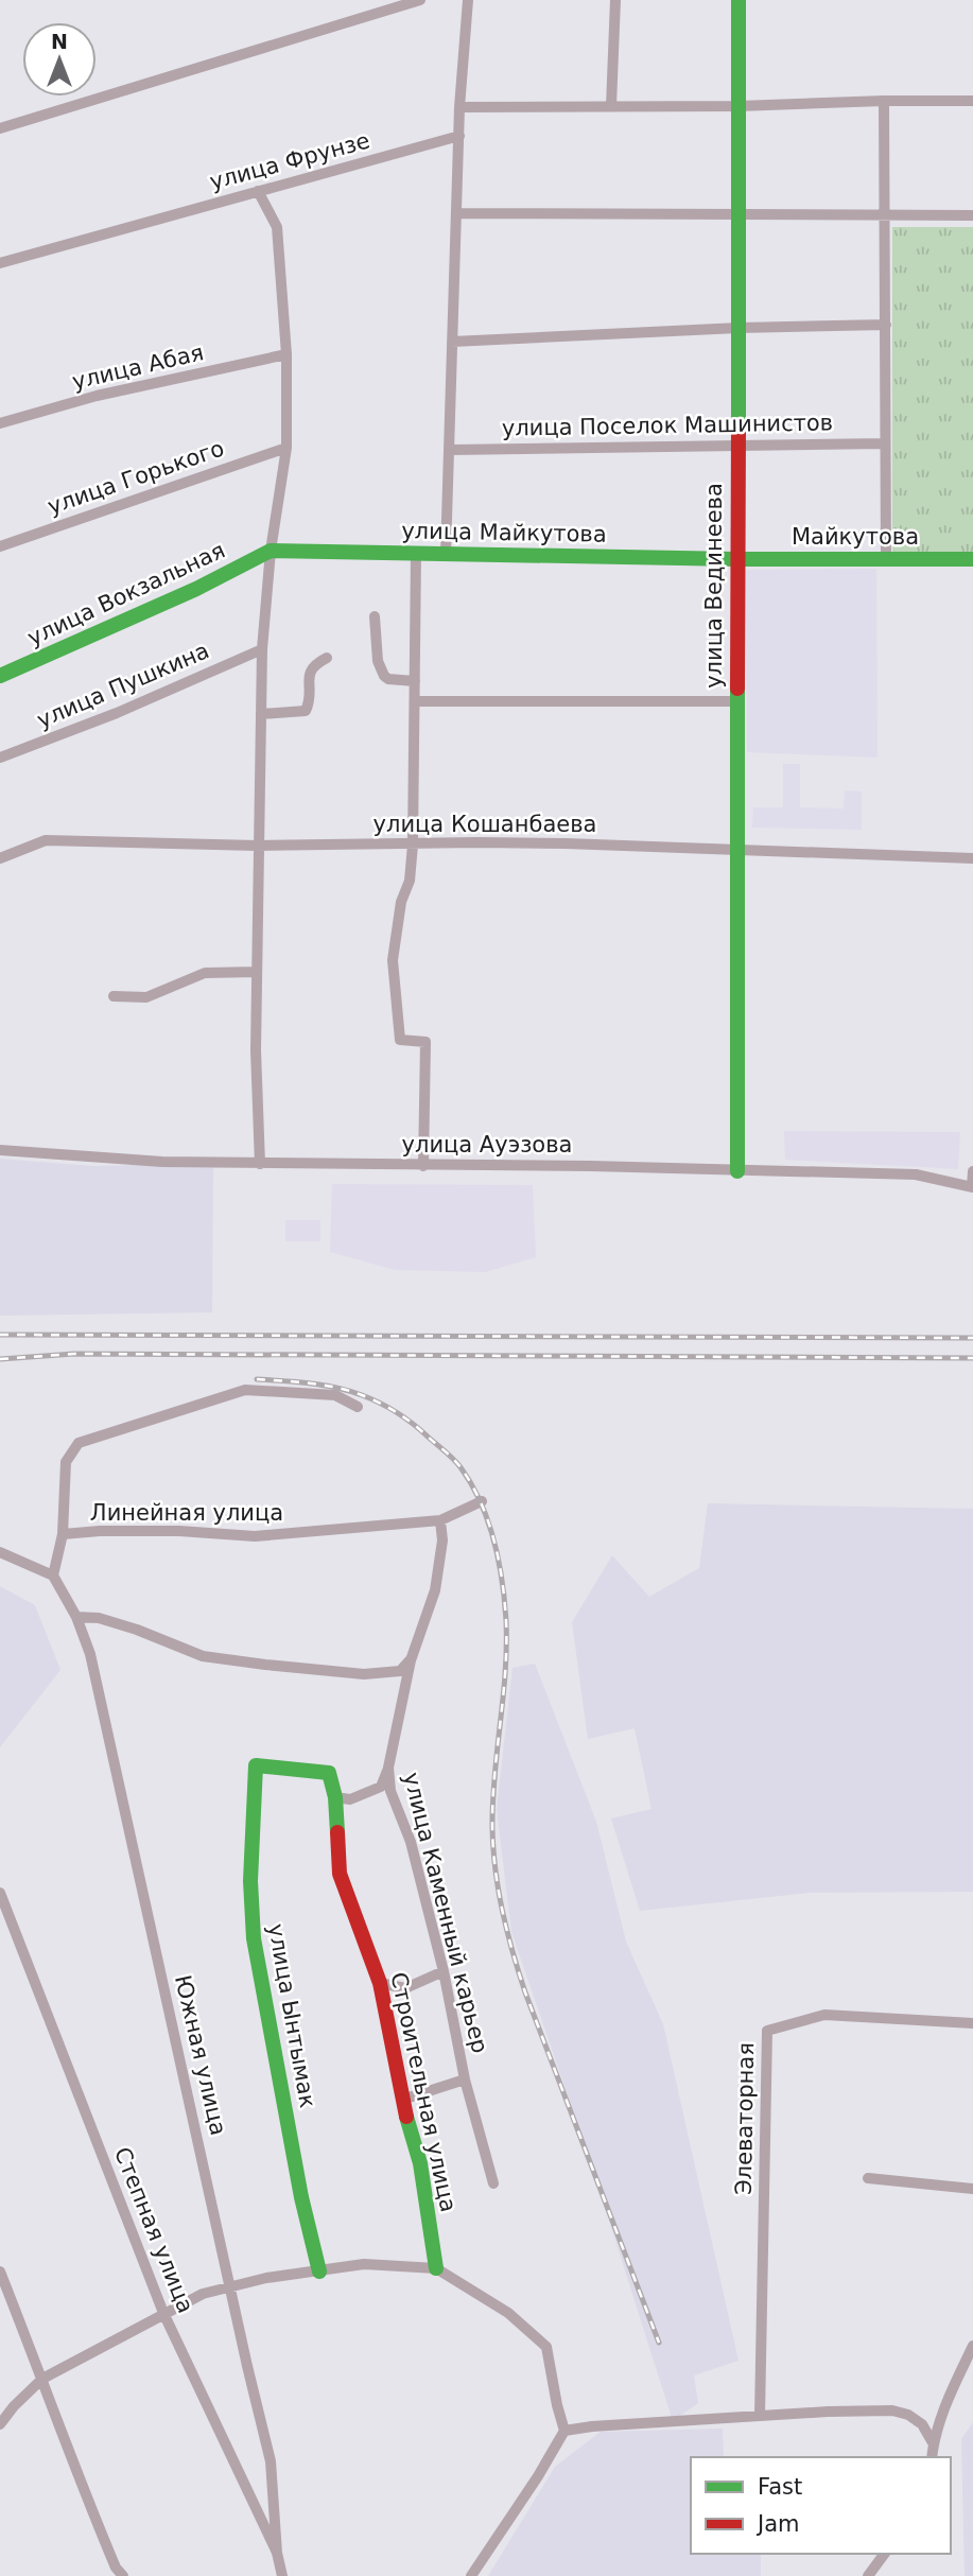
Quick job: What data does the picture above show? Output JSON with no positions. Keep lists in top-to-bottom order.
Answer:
{
  "streets": {
    "street": [
      "улица Фрунзе",
      "улица Абая",
      "улица Поселок Машинистов",
      "улица Горького",
      "улица Майкутова",
      "Майкутова",
      "улица Вединеева",
      "улица Вокзальная",
      "улица Пушкина",
      "улица Кошанбаева",
      "улица Ауэзова",
      "Линейная улица",
      "улица Каменный карьер",
      "улица Ынтымак",
      "Южная улица",
      "Строительная улица",
      "Элеваторная",
      "Степная улица"
    ]
  },
  "crossings": [
    ["улица Поселок Машинистов", "улица Вединеева"],
    ["улица Майкутова", "Майкутова"],
    ["улица Майкутова", "улица Вединеева"],
    ["улица Майкутова", "улица Вокзальная"],
    ["Майкутова", "улица Вединеева"],
    ["улица Вединеева", "улица Кошанбаева"],
    ["улица Вединеева", "улица Ауэзова"],
    ["Линейная улица", "улица Каменный карьер"],
    ["Линейная улица", "Южная улица"],
    ["улица Ынтымак", "Строительная улица"],
    ["Южная улица", "Степная улица"]
  ],
  "legend": ["Fast", "Jam"],
  "north": "top"
}
